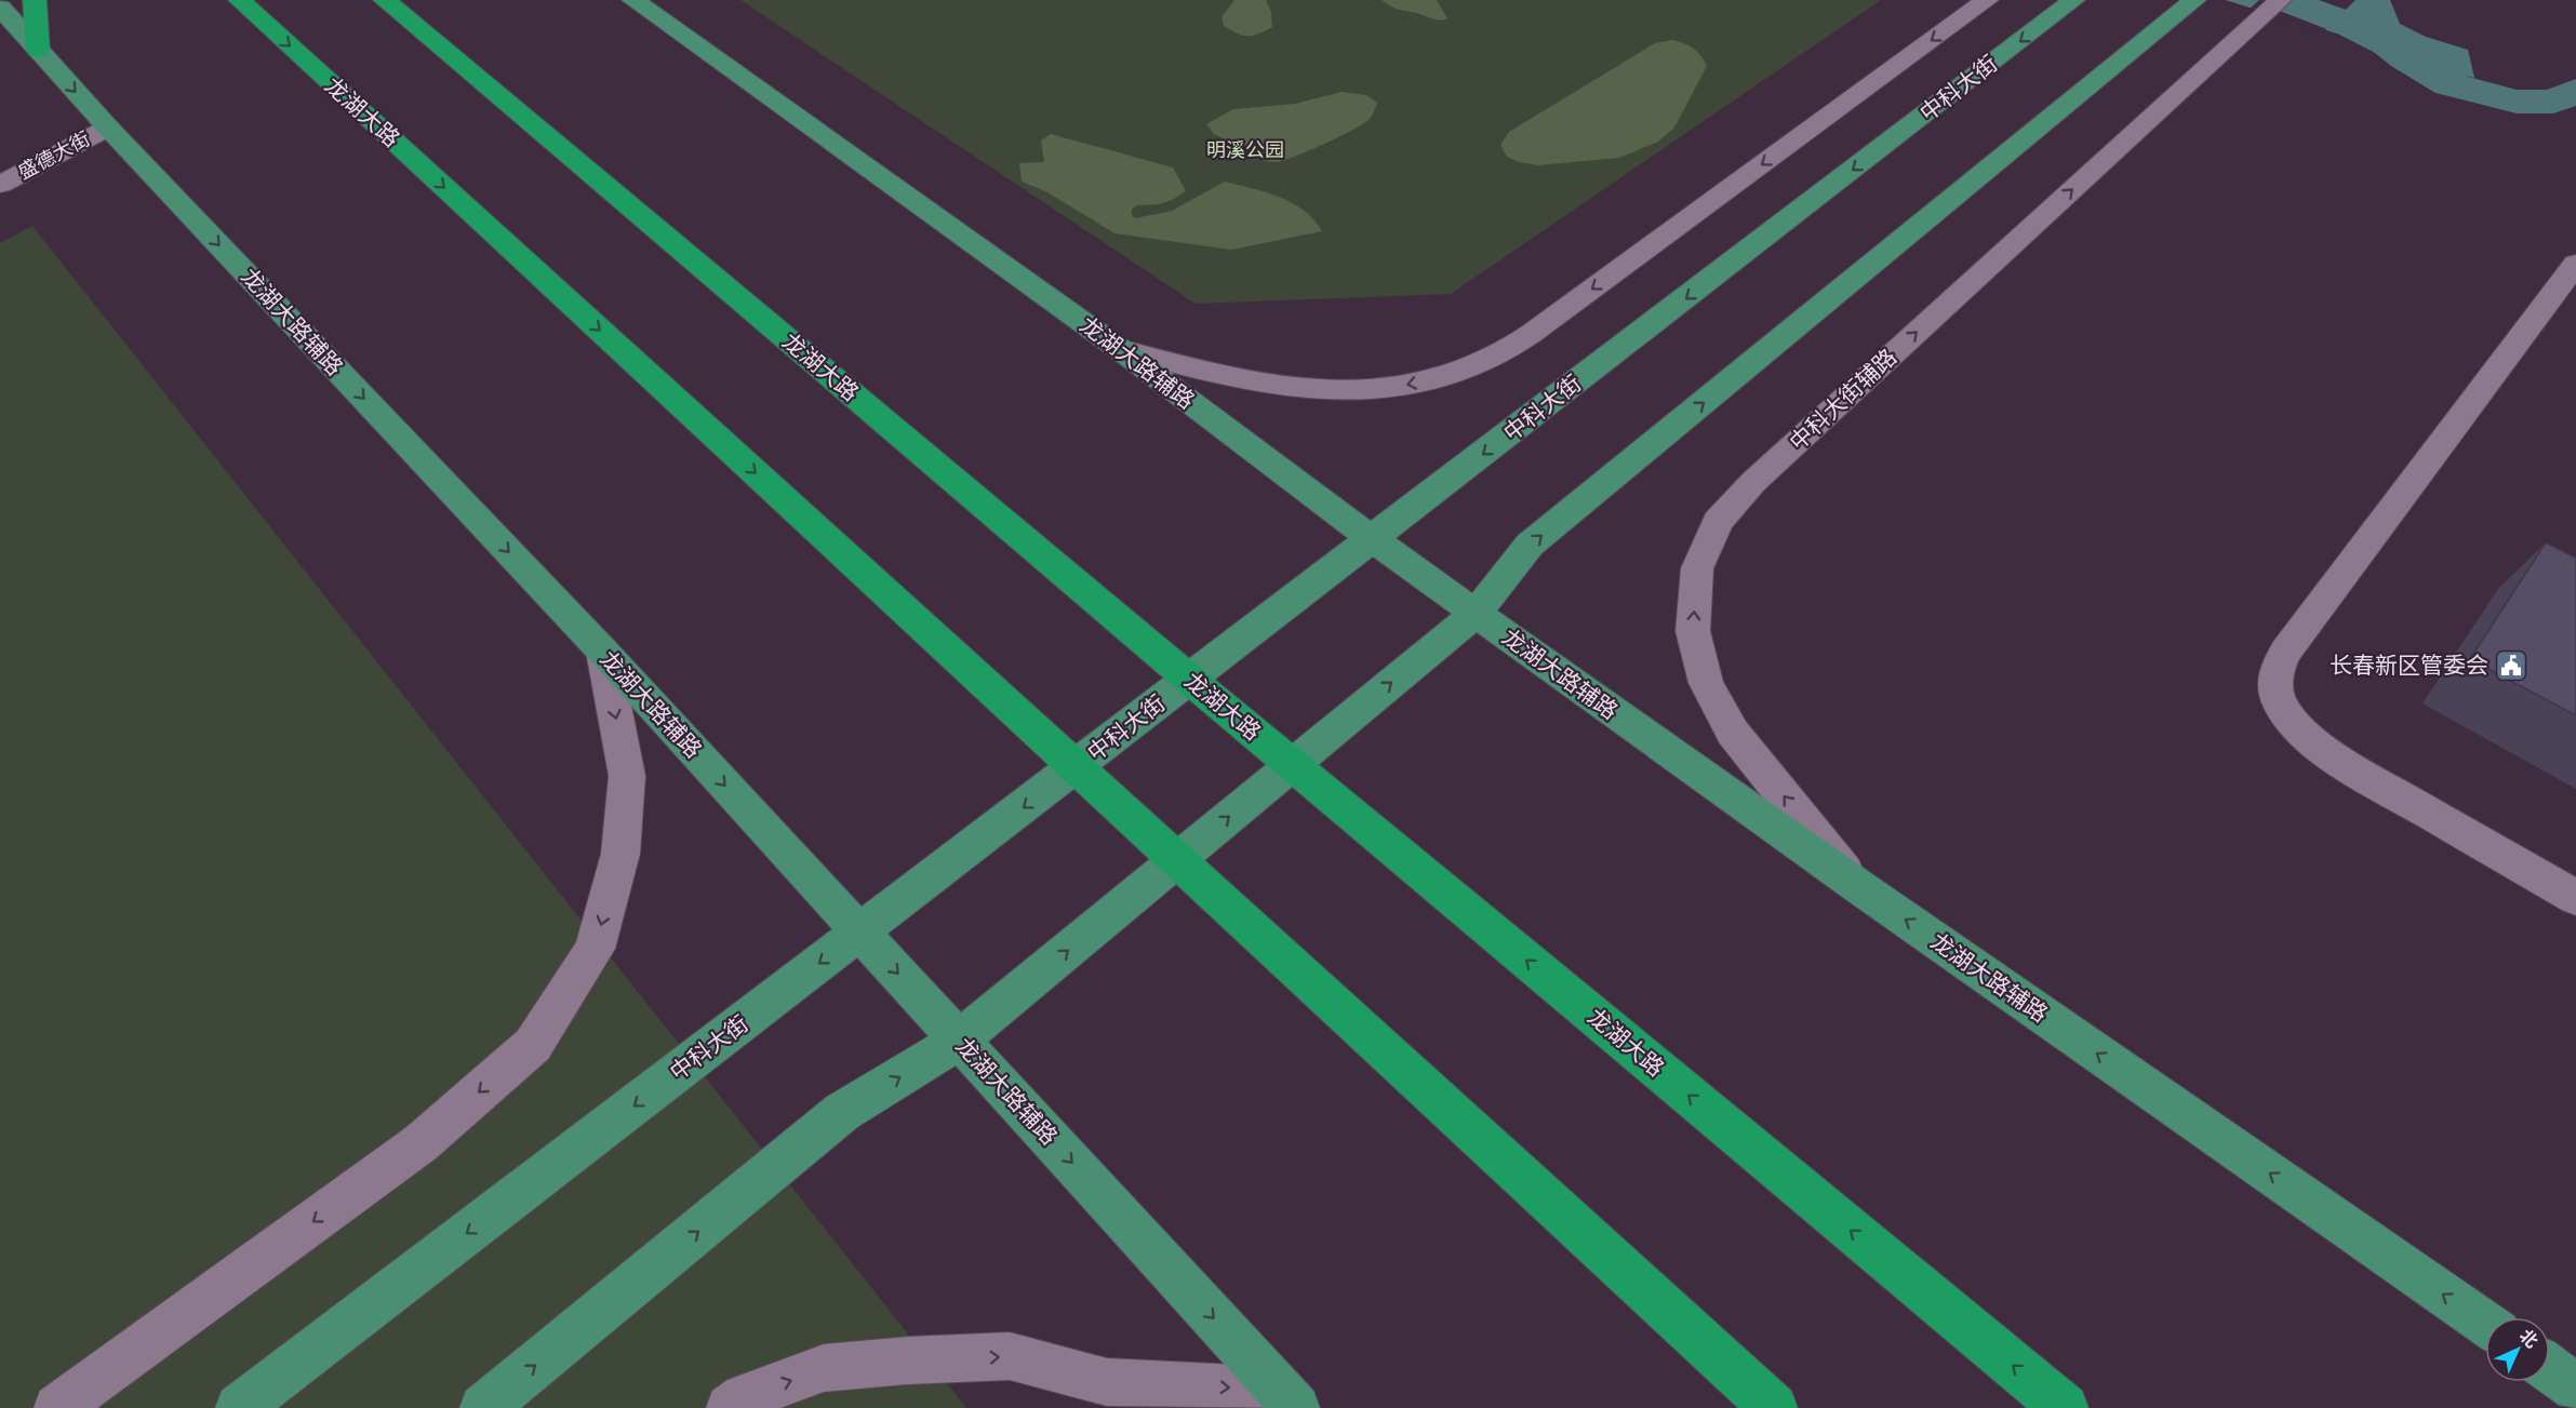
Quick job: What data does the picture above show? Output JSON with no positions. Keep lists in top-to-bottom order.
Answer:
{
  "streets": {
    "highway": ["龙湖大路"],
    "main road": ["中科大街", "龙湖大路辅路"],
    "street": ["盛德大街", "中科大街辅路"]
  },
  "crossings": [
    ["中科大街", "龙湖大路"],
    ["中科大街", "龙湖大路辅路"],
    ["盛德大街", "龙湖大路辅路"],
    ["龙湖大路辅路", "中科大街辅路"]
  ],
  "one_way": ["中科大街辅路"],
  "parks": ["明溪公园"],
  "places": {
    "public building": ["长春新区管委会"]
  },
  "north": "top right"
}
